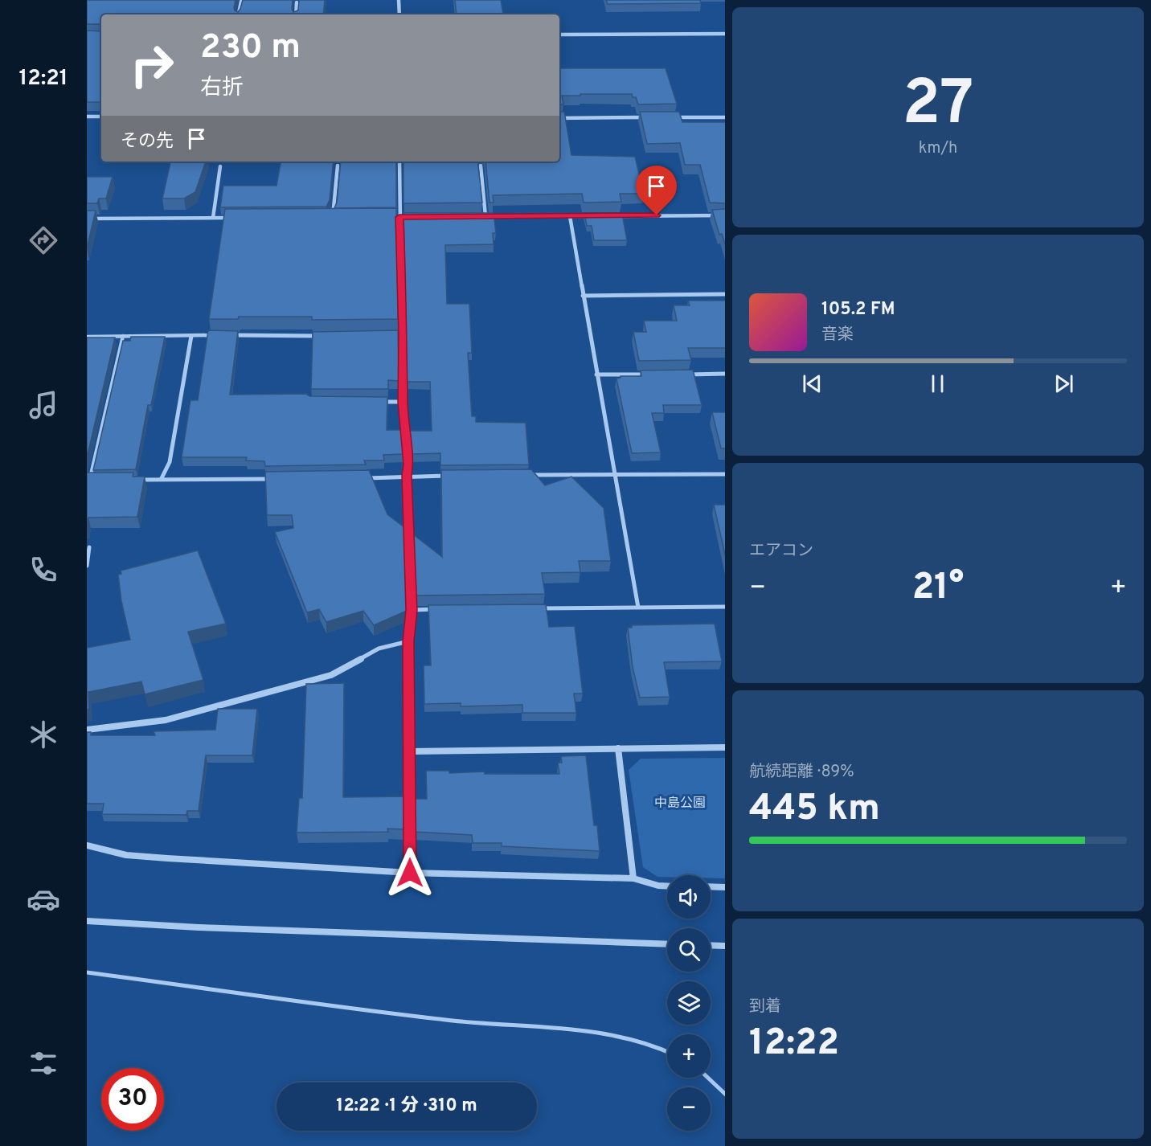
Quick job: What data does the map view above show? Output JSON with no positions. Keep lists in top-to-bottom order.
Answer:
{
  "parks": ["中島公園"],
  "page": {
    "tabs": "12:21",
    "tile": [
      ["27", "km/h"],
      "エアコン",
      ["航続距離 · 89%", "445 km"],
      ["到着", "12:22"]
    ],
    "turn": ["230 m", "右折"],
    "then": "その先",
    "song": ["105.2 FM", "音楽"],
    "heat": ["−", "21°", "+"],
    "map_buttons": ["+", "−"],
    "limit": "30",
    "trip": "12:22 · 1 分 · 310 m"
  }
}
